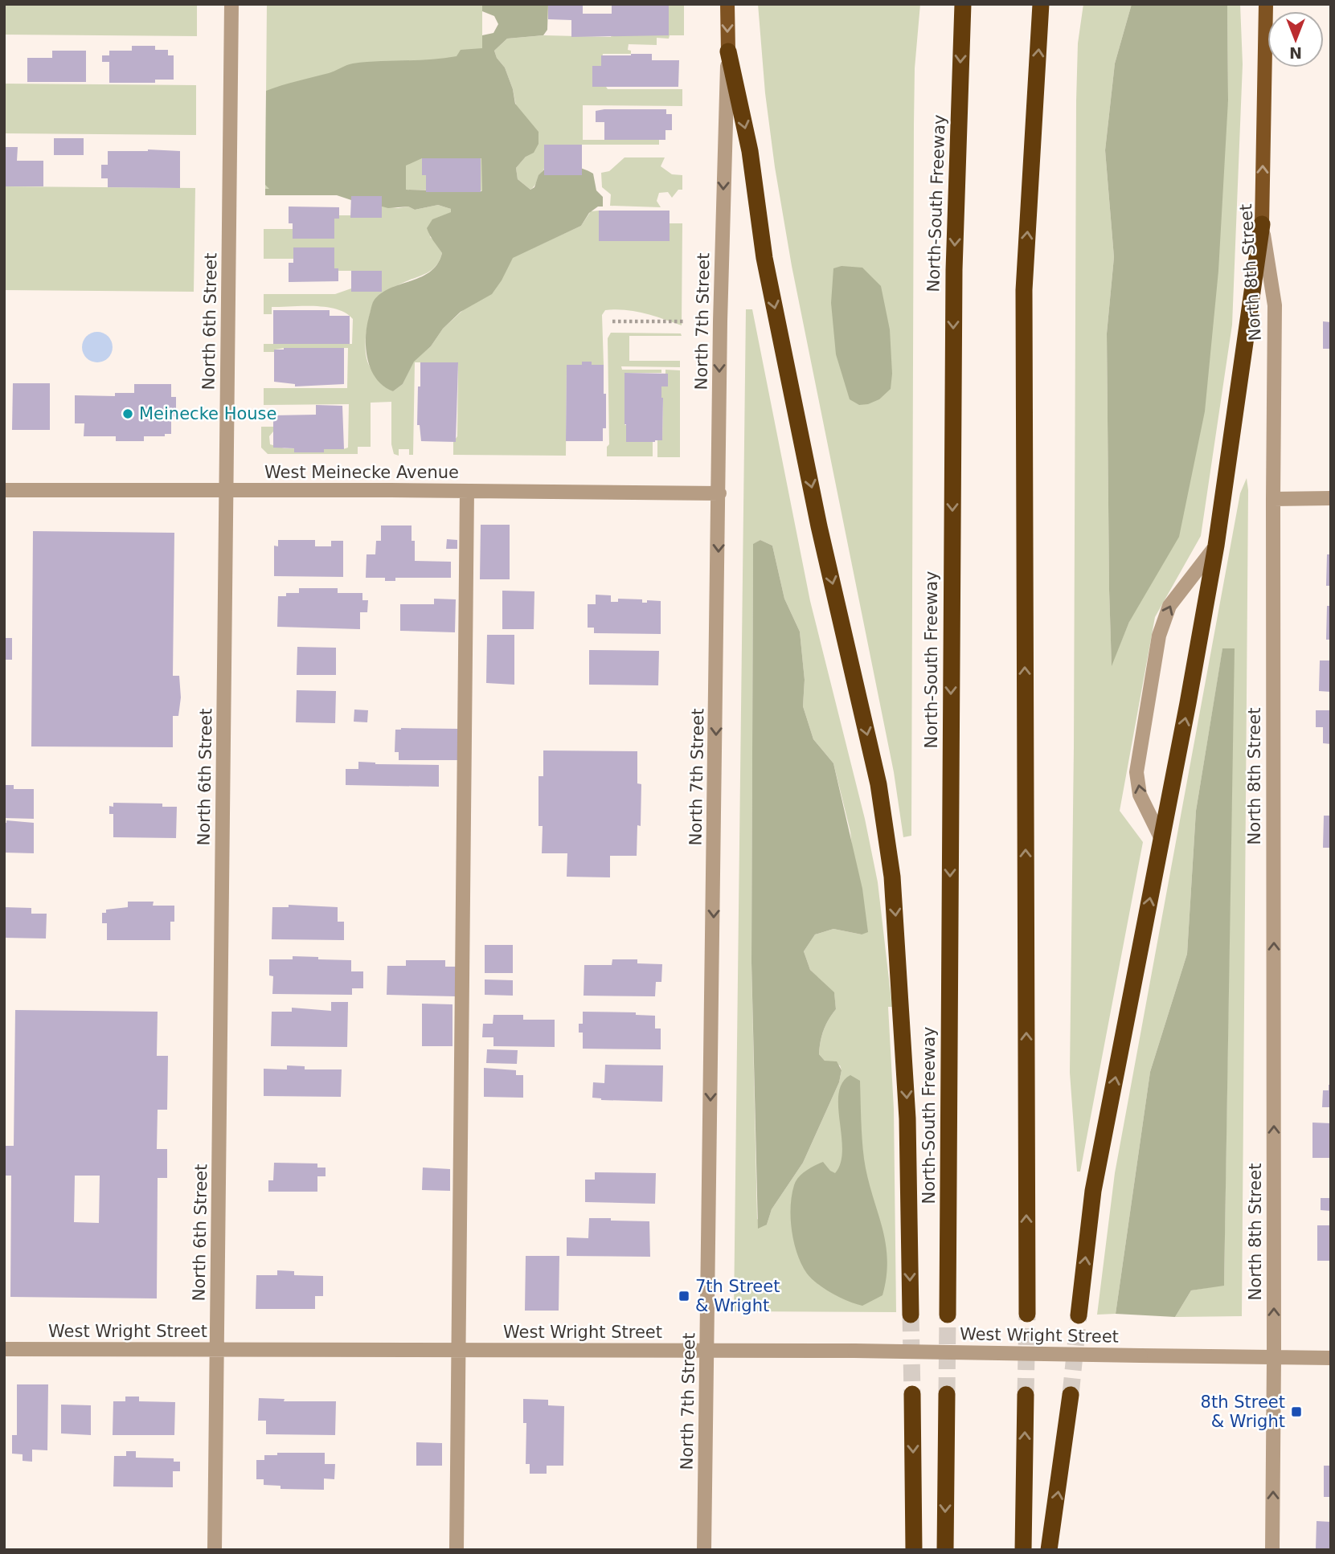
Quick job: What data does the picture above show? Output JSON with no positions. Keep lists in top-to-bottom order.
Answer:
{
  "streets": {
    "highway": ["North-South Freeway"],
    "main road": ["North 8th Street", "North 7th Street"],
    "street": ["North 6th Street", "West Meinecke Avenue", "West Wright Street"]
  },
  "crossings": [
    ["North 8th Street", "West Wright Street"],
    ["North 6th Street", "West Meinecke Avenue"],
    ["North 6th Street", "West Wright Street"],
    ["North 7th Street", "West Meinecke Avenue"],
    ["North 7th Street", "West Wright Street"]
  ],
  "one_way": ["North 8th Street", "North 7th Street"],
  "places": {
    "other": ["Meinecke House"],
    "transit": ["7th Street & Wright", "8th Street & Wright"]
  },
  "north": "bottom"
}
